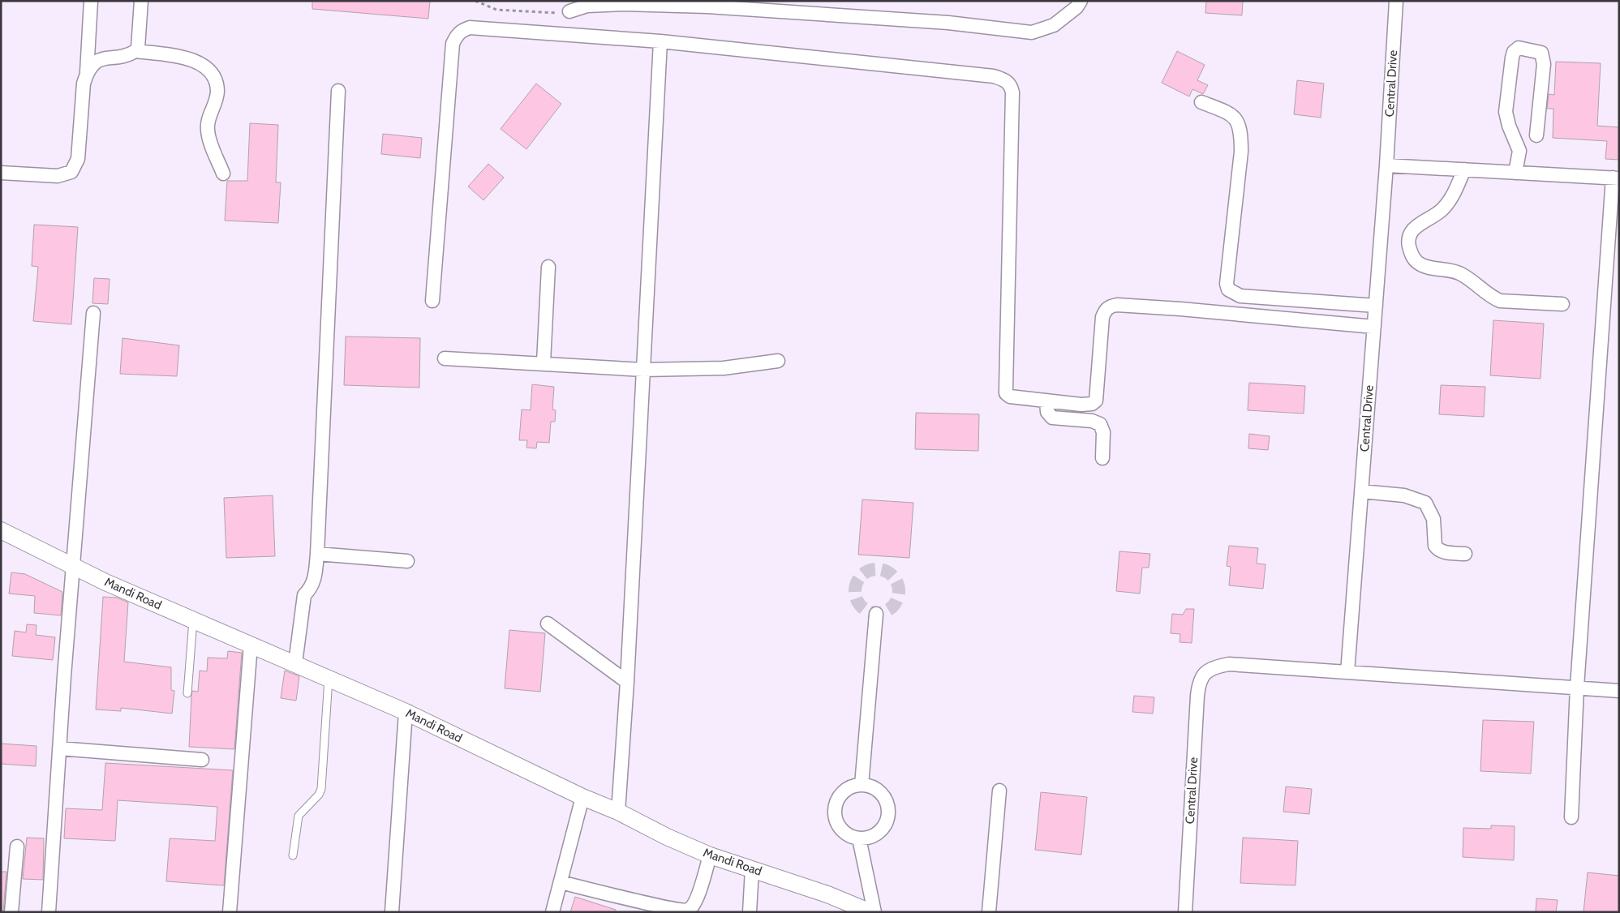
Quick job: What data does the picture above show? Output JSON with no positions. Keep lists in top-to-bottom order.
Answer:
{
  "streets": {
    "street": ["Central Drive", "Mandi Road"]
  }
}
